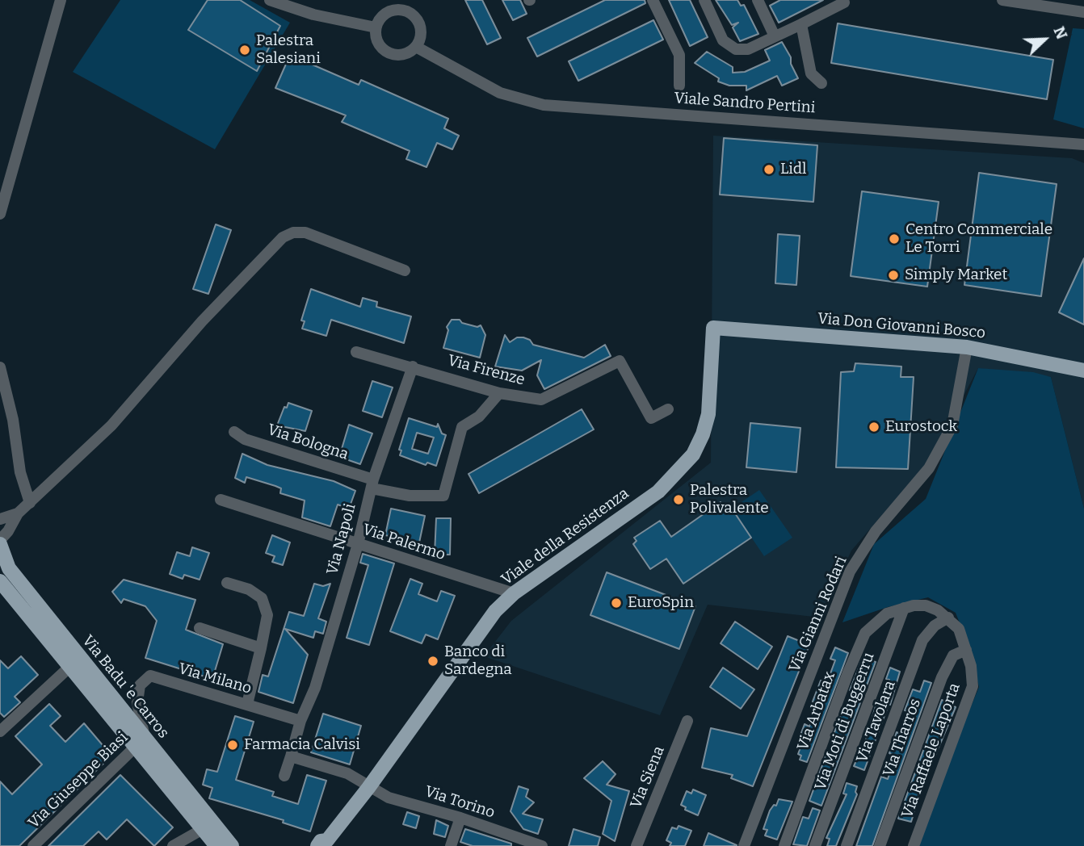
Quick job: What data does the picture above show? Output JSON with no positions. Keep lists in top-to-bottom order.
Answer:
{
  "streets": {
    "main road": ["Via Don Giovanni Bosco", "Viale della Resistenza", "Via Badu 'e Carros"],
    "street": [
      "Viale Sandro Pertini",
      "Via Firenze",
      "Via Bologna",
      "Via Napoli",
      "Via Palermo",
      "Via Gianni Rodari",
      "Via Milano",
      "Via Arbatax",
      "Via Moti di Buggerru",
      "Via Tavolara",
      "Via Tharros",
      "Via Raffaele Laporta",
      "Via Siena",
      "Via Giuseppe Biasi",
      "Via Torino"
    ]
  },
  "crossings": [
    ["Via Don Giovanni Bosco", "Viale della Resistenza"],
    ["Via Don Giovanni Bosco", "Via Gianni Rodari"],
    ["Via Firenze", "Via Bologna"],
    ["Via Firenze", "Via Napoli"],
    ["Via Bologna", "Via Napoli"],
    ["Viale della Resistenza", "Via Palermo"],
    ["Viale della Resistenza", "Via Torino"],
    ["Via Napoli", "Via Palermo"],
    ["Via Napoli", "Via Milano"],
    ["Via Milano", "Via Badu 'e Carros"],
    ["Via Milano", "Via Giuseppe Biasi"],
    ["Via Badu 'e Carros", "Via Giuseppe Biasi"],
    ["Via Arbatax", "Via Moti di Buggerru"],
    ["Via Tavolara", "Via Raffaele Laporta"],
    ["Via Tharros", "Via Raffaele Laporta"]
  ],
  "places": [
    "Palestra Salesiani",
    "Lidl",
    "Centro Commerciale Le Torri",
    "Simply Market",
    "Eurostock",
    "Palestra Polivalente",
    "EuroSpin",
    "Banco di Sardegna",
    "Farmacia Calvisi"
  ],
  "north": "top right"
}
